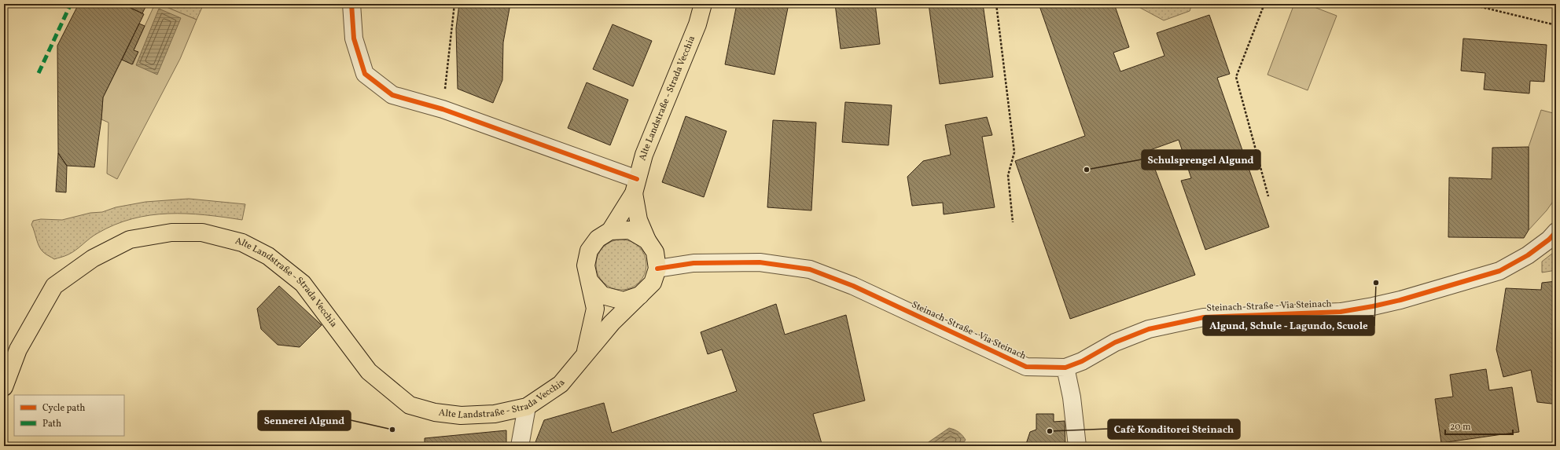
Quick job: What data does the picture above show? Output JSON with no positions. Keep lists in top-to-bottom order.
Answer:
{
  "streets": {
    "main road": ["Alte Landstraße - Strada Vecchia"],
    "street": ["Steinach-Straße - Via Steinach"]
  },
  "crossings": [
    ["Alte Landstraße - Strada Vecchia", "Steinach-Straße - Via Steinach"]
  ],
  "places": [
    "Schulsprengel Algund",
    "Algund, Schule - Lagundo, Scuole",
    "Sennerei Algund",
    "Cafè Konditorei Steinach"
  ],
  "legend": ["Cycle path", "Path"],
  "scale_bar": "20 m"
}
